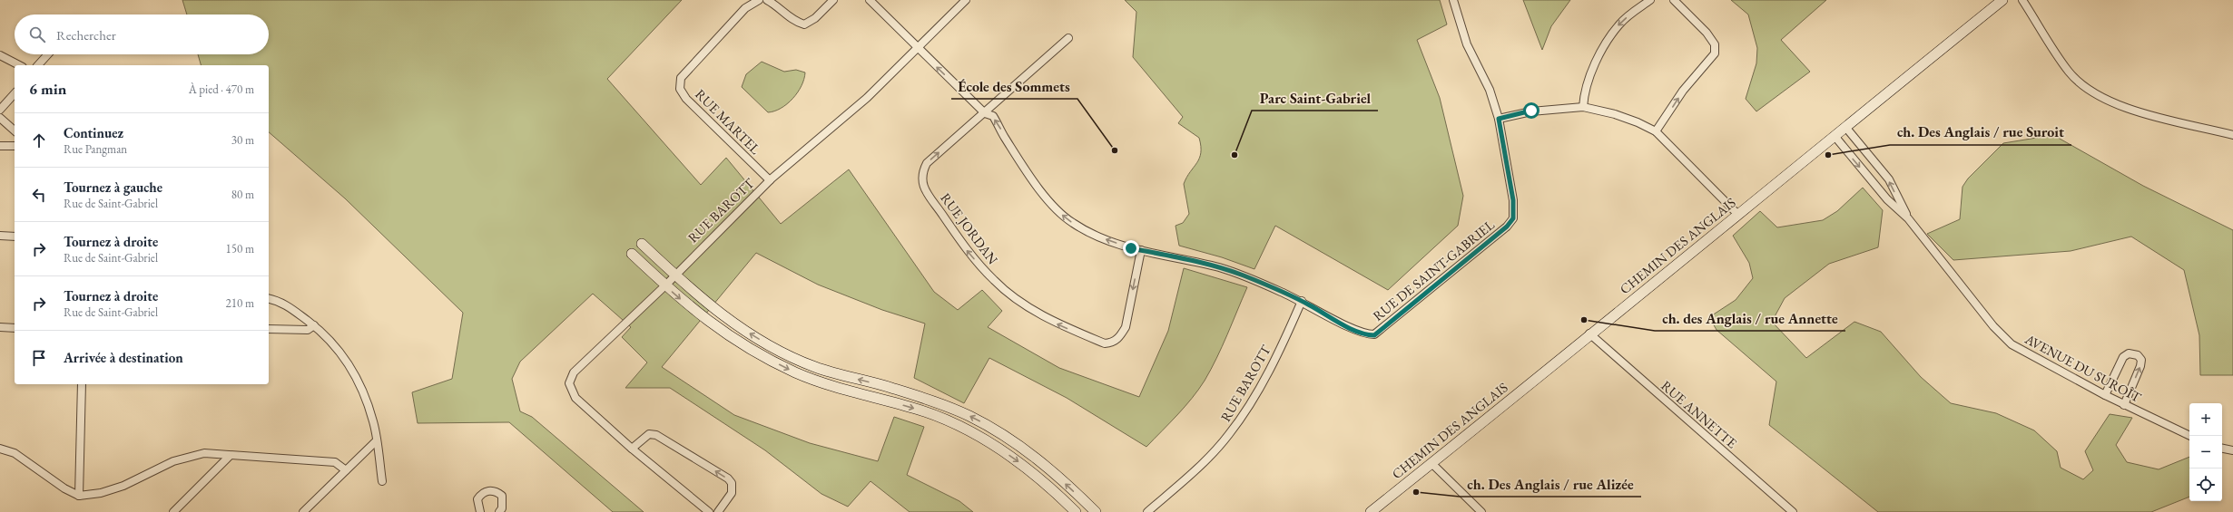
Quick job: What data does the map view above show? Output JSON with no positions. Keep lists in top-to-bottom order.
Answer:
{
  "streets": {
    "street": [
      "RUE MARTEL",
      "RUE BAROTT",
      "RUE JORDAN",
      "CHEMIN DES ANGLAIS",
      "RUE DE SAINT-GABRIEL",
      "AVENUE DU SUROÎT",
      "RUE ANNETTE"
    ]
  },
  "crossings": [
    ["RUE MARTEL", "RUE BAROTT"],
    ["RUE BAROTT", "RUE DE SAINT-GABRIEL"],
    ["RUE JORDAN", "RUE DE SAINT-GABRIEL"],
    ["CHEMIN DES ANGLAIS", "AVENUE DU SUROÎT"],
    ["CHEMIN DES ANGLAIS", "RUE ANNETTE"]
  ],
  "places": [
    "École des Sommets",
    "Parc Saint-Gabriel",
    "ch. Des Anglais / rue Suroit",
    "ch. des Anglais / rue Annette",
    "ch. Des Anglais / rue Alizée"
  ],
  "page": {
    "search": "Rechercher",
    "heading": ["6 min", "À pied · 470 m"],
    "list": [
      ["Continuez", "Rue Pangman", "30 m"],
      ["Tournez à gauche", "Rue de Saint-Gabriel", "80 m"],
      ["Tournez à droite", "Rue de Saint-Gabriel", "150 m"],
      ["Tournez à droite", "Rue de Saint-Gabriel", "210 m"],
      "Arrivée à destination"
    ],
    "map_buttons": ["+", "−"]
  }
}
